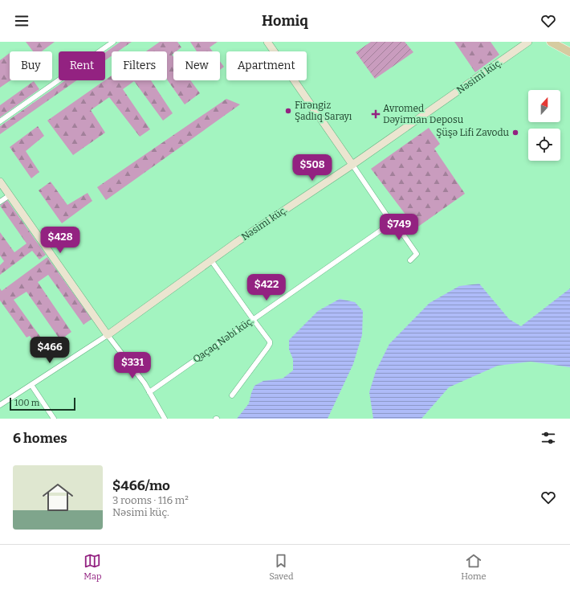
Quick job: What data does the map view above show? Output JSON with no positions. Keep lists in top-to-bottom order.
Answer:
{
  "streets": {
    "street": ["Nəsimi küç.", "Qaçaq Nəbi küç."]
  },
  "places": {
    "other": ["Firəngiz Şadlıq Sarayı", "Şüşə Lifi Zavodu"],
    "health": ["Avromed Dəyirman Deposu"]
  },
  "scale_bar": "100 m",
  "north": "top",
  "page": {
    "header": "Homiq",
    "chip": [
      "Buy",
      "Rent",
      "Filters",
      "New",
      "Apartment"
    ],
    "price": [
      "$508",
      "$749",
      "$428",
      "$422",
      "$466",
      "$331"
    ],
    "scale": "100 m",
    "heading": "6 homes",
    "list": [
      {
        "name": "$466/mo",
        "note": "3 rooms · 116 m² · Nəsimi küç."
      }
    ],
    "tabs": ["Map", "Saved", "Home"]
  }
}
